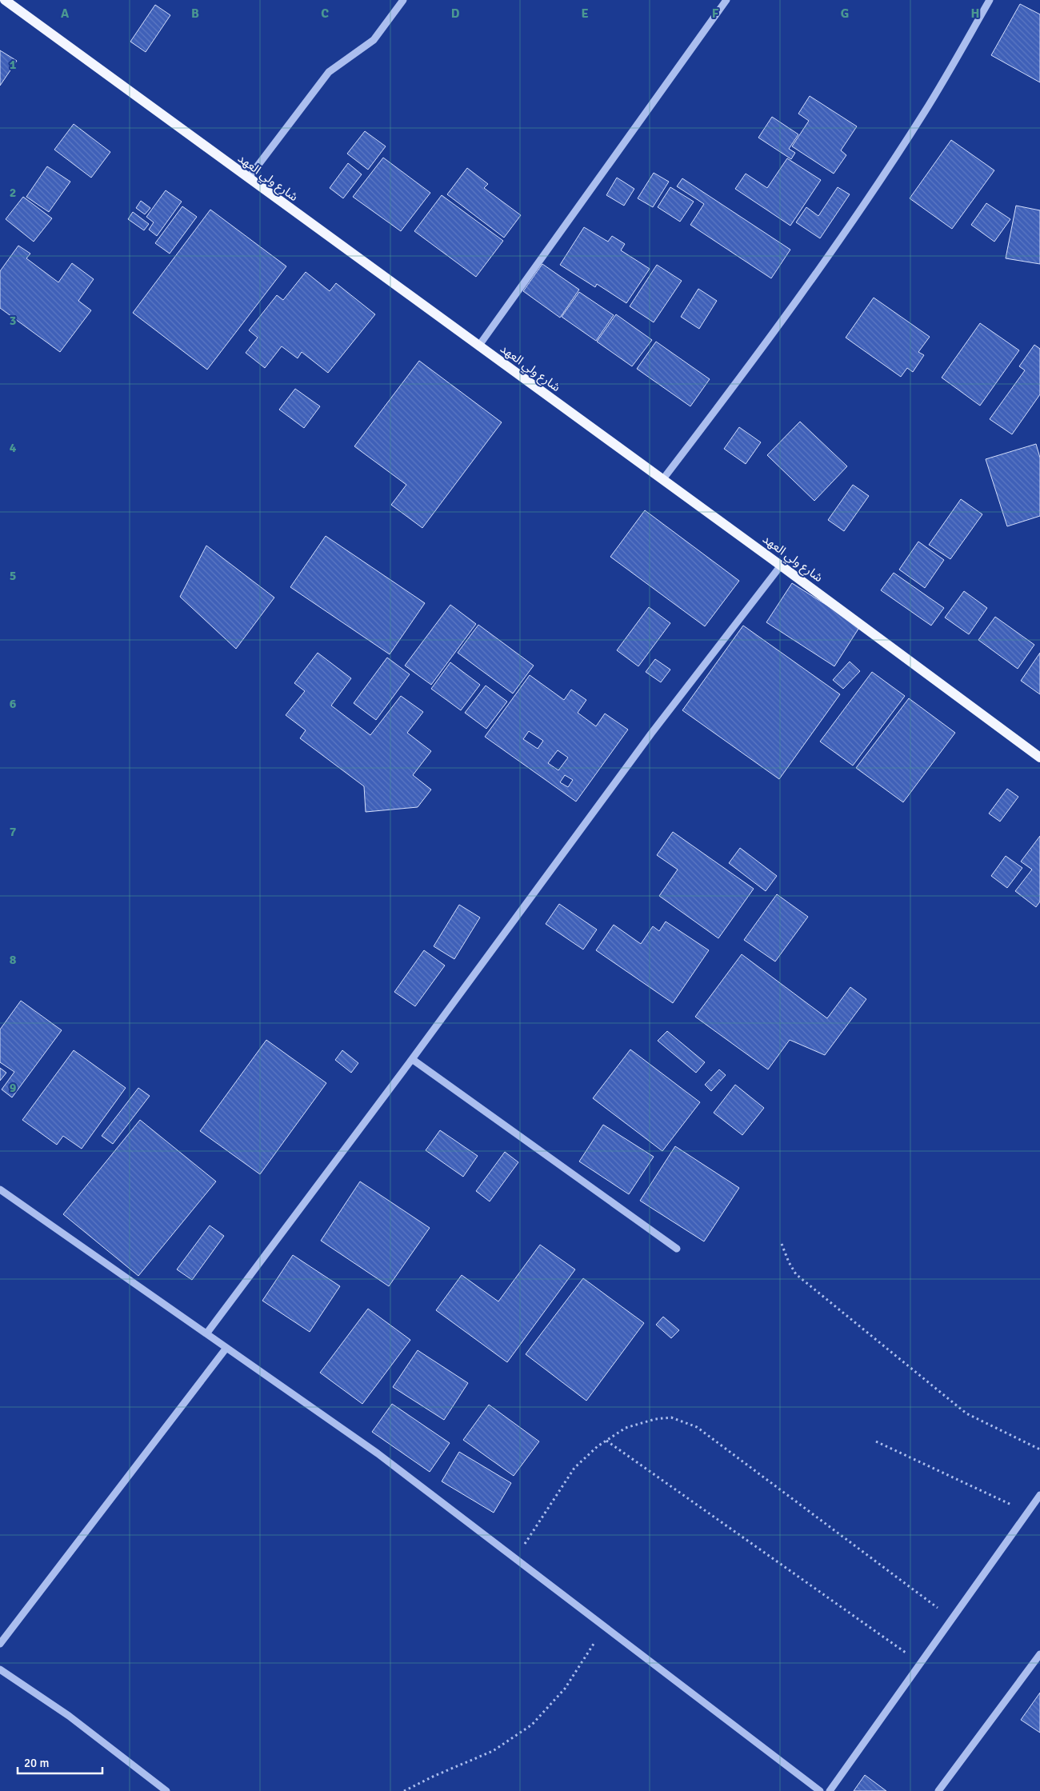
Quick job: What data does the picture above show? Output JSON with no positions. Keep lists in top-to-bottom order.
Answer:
{
  "streets": {
    "main road": ["شارع ولي العهد"]
  },
  "scale_bar": "20 m",
  "grid": {
    "columns": [
      "A",
      "B",
      "C",
      "D",
      "E",
      "F",
      "G",
      "H"
    ],
    "rows": [
      "1",
      "2",
      "3",
      "4",
      "5",
      "6",
      "7",
      "8",
      "9"
    ]
  }
}
